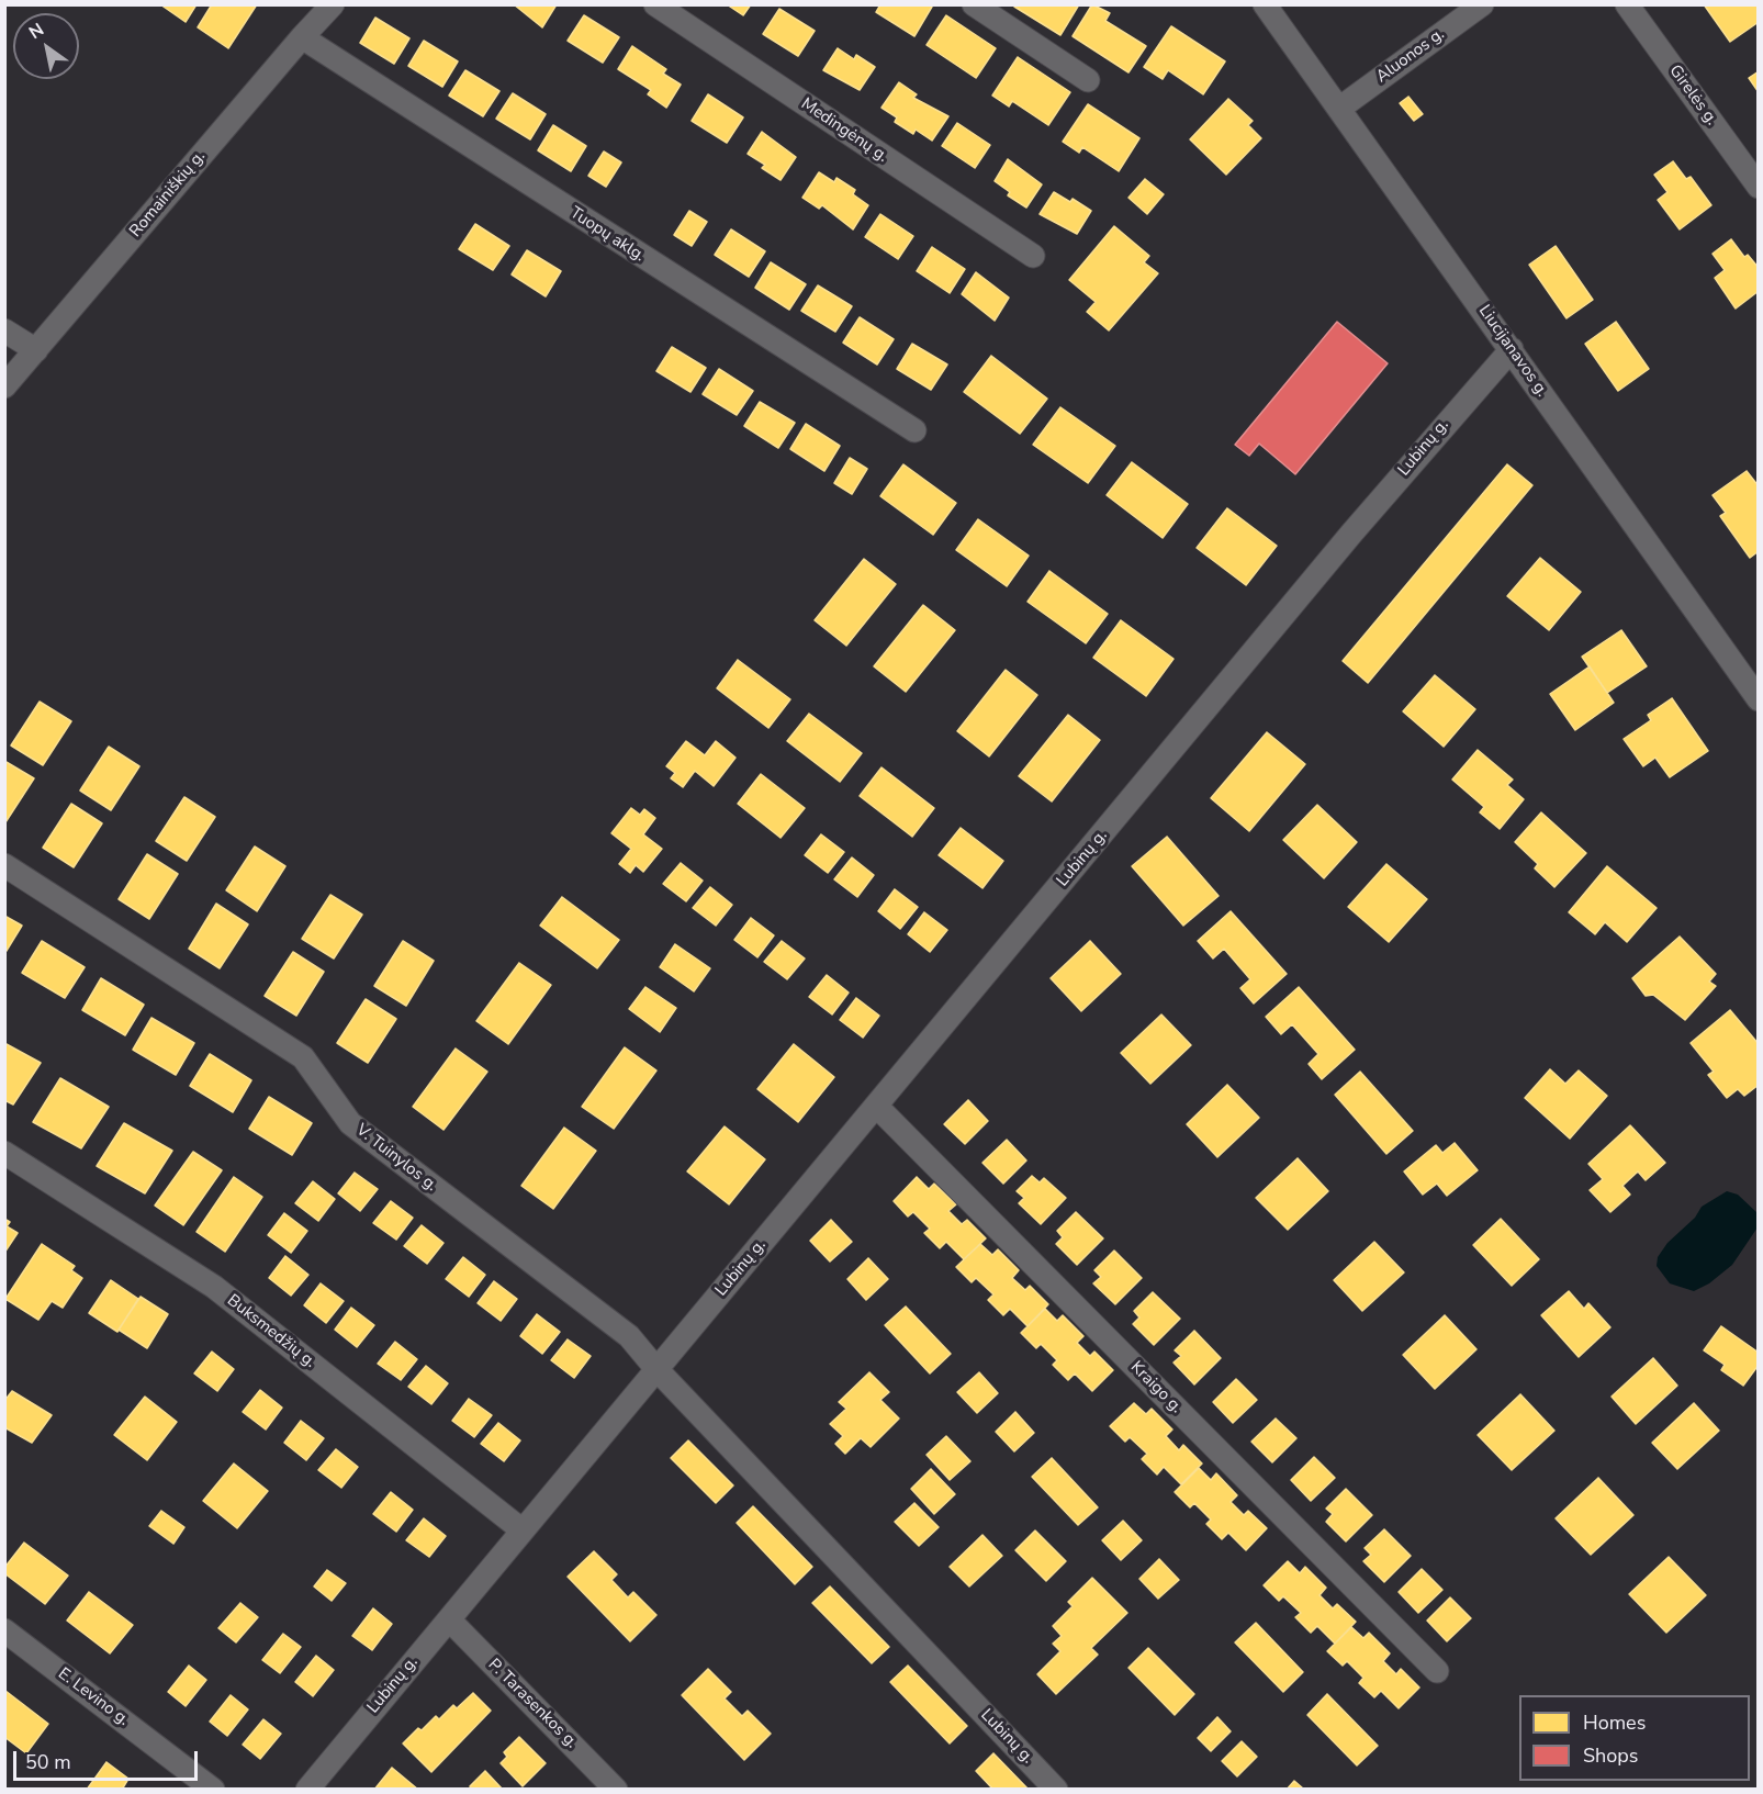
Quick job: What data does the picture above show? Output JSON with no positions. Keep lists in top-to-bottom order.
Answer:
{
  "streets": {
    "street": [
      "Aluonos g.",
      "Girelės g.",
      "Medingėnų g.",
      "Romainiškių g.",
      "Tuopų aklg.",
      "Liucijanavos g.",
      "Lubinų g.",
      "V. Tuinylos g.",
      "Buksmedžių g.",
      "Kraigo g.",
      "E. Levino g.",
      "P. Tarasenkos g."
    ]
  },
  "crossings": [
    ["Aluonos g.", "Liucijanavos g."],
    ["Romainiškių g.", "Tuopų aklg."],
    ["Liucijanavos g.", "Lubinų g."],
    ["Lubinų g.", "V. Tuinylos g."],
    ["Lubinų g.", "Buksmedžių g."],
    ["Lubinų g.", "Kraigo g."],
    ["Lubinų g.", "P. Tarasenkos g."]
  ],
  "legend": ["Homes", "Shops"],
  "scale_bar": "50 m",
  "north": "top left"
}
